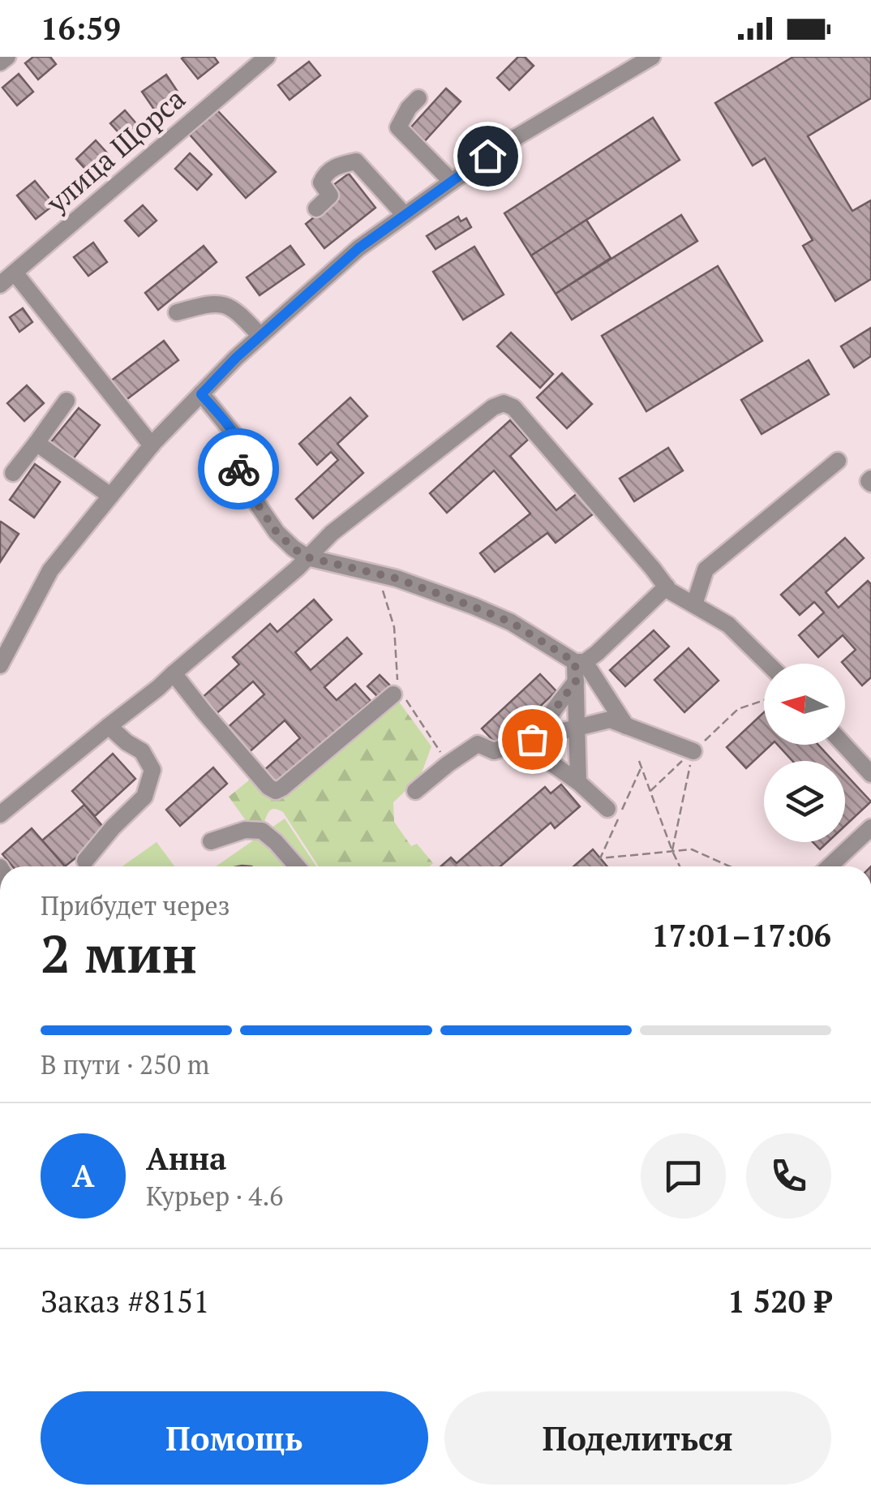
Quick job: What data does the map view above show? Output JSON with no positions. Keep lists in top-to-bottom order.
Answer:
{
  "streets": {
    "street": ["улица Щорса"]
  },
  "north": "left",
  "page": {
    "status": "16:59",
    "heading": ["2 мин", "Прибудет через", "17:01–17:06"],
    "panel": [
      "Анна",
      "Курьер · 4.6",
      "Заказ #8151",
      "1 520 ₽"
    ],
    "bar": "В пути · 250 m",
    "round": "А",
    "buttons": ["Помощь", "Поделиться"]
  }
}
